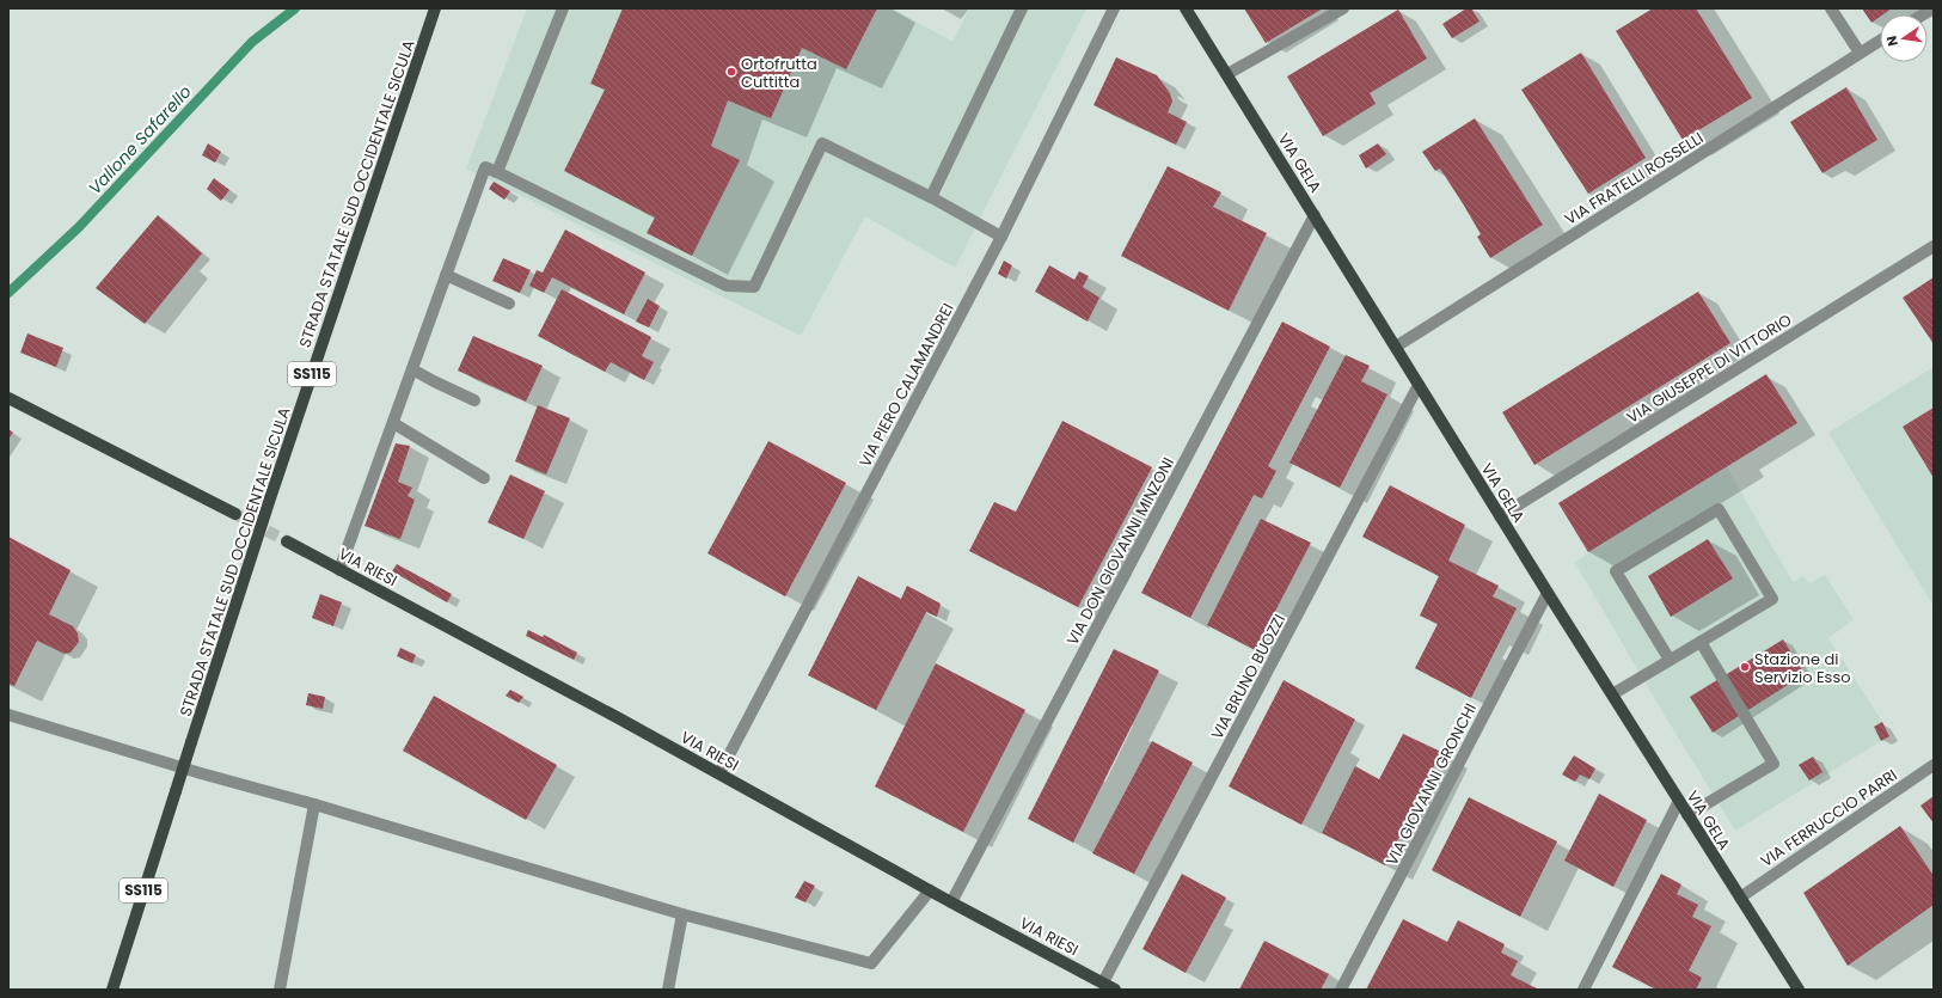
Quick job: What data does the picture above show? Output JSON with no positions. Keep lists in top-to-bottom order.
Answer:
{
  "streets": {
    "main road": [
      "VIA GELA",
      "STRADA STATALE SUD OCCIDENTALE SICULA",
      "SS115",
      "VIA RIESI"
    ],
    "street": [
      "VIA FRATELLI ROSSELLI",
      "VIA GIUSEPPE DI VITTORIO",
      "VIA PIERO CALAMANDREI",
      "VIA DON GIOVANNI MINZONI",
      "VIA BRUNO BUOZZI",
      "VIA GIOVANNI GRONCHI",
      "VIA FERRUCCIO PARRI"
    ]
  },
  "crossings": [
    ["VIA GELA", "VIA FRATELLI ROSSELLI"],
    ["VIA GELA", "VIA GIUSEPPE DI VITTORIO"],
    ["VIA GELA", "VIA DON GIOVANNI MINZONI"],
    ["VIA GELA", "VIA BRUNO BUOZZI"],
    ["VIA GELA", "VIA GIOVANNI GRONCHI"],
    ["VIA GELA", "VIA FERRUCCIO PARRI"],
    ["VIA PIERO CALAMANDREI", "VIA RIESI"],
    ["VIA DON GIOVANNI MINZONI", "VIA RIESI"],
    ["VIA RIESI", "VIA BRUNO BUOZZI"]
  ],
  "water": ["Vallone Safarello"],
  "places": ["Ortofrutta Cuttitta", "Stazione di Servizio Esso"],
  "north": "left"
}
